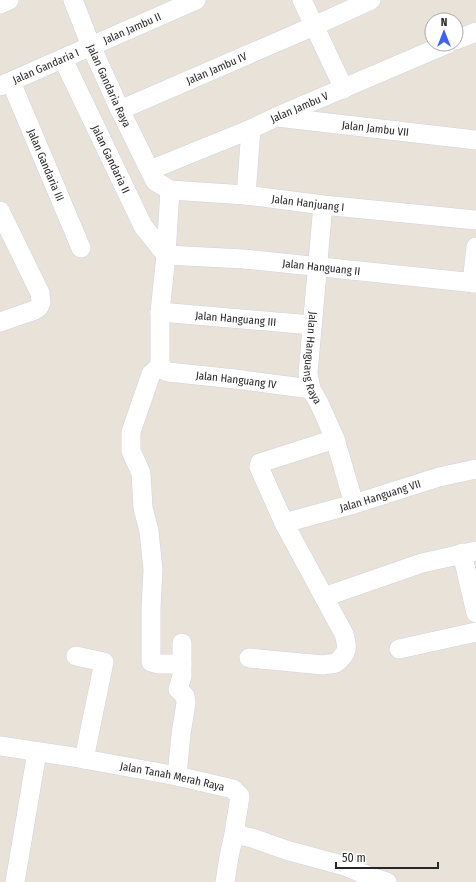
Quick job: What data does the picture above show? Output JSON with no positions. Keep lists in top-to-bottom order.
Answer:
{
  "streets": {
    "street": [
      "Jalan Jambu II",
      "Jalan Gandaria I",
      "Jalan Jambu IV",
      "Jalan Gandaria Raya",
      "Jalan Jambu V",
      "Jalan Jambu VII",
      "Jalan Gandaria II",
      "Jalan Gandaria III",
      "Jalan Hanjuang I",
      "Jalan Hanguang II",
      "Jalan Hanguang III",
      "Jalan Hanguang Raya",
      "Jalan Hanguang IV",
      "Jalan Hanguang VII",
      "Jalan Tanah Merah Raya"
    ]
  },
  "crossings": [
    ["Jalan Jambu II", "Jalan Gandaria I"],
    ["Jalan Jambu II", "Jalan Gandaria Raya"],
    ["Jalan Gandaria I", "Jalan Gandaria Raya"],
    ["Jalan Gandaria I", "Jalan Gandaria II"],
    ["Jalan Gandaria I", "Jalan Gandaria III"],
    ["Jalan Jambu IV", "Jalan Gandaria Raya"],
    ["Jalan Gandaria Raya", "Jalan Jambu V"],
    ["Jalan Jambu V", "Jalan Jambu VII"],
    ["Jalan Gandaria II", "Jalan Hanguang II"],
    ["Jalan Hanjuang I", "Jalan Hanguang Raya"],
    ["Jalan Hanguang II", "Jalan Hanguang Raya"],
    ["Jalan Hanguang III", "Jalan Hanguang Raya"],
    ["Jalan Hanguang Raya", "Jalan Hanguang IV"],
    ["Jalan Hanguang Raya", "Jalan Hanguang VII"]
  ],
  "scale_bar": "50 m",
  "north": "top"
}
